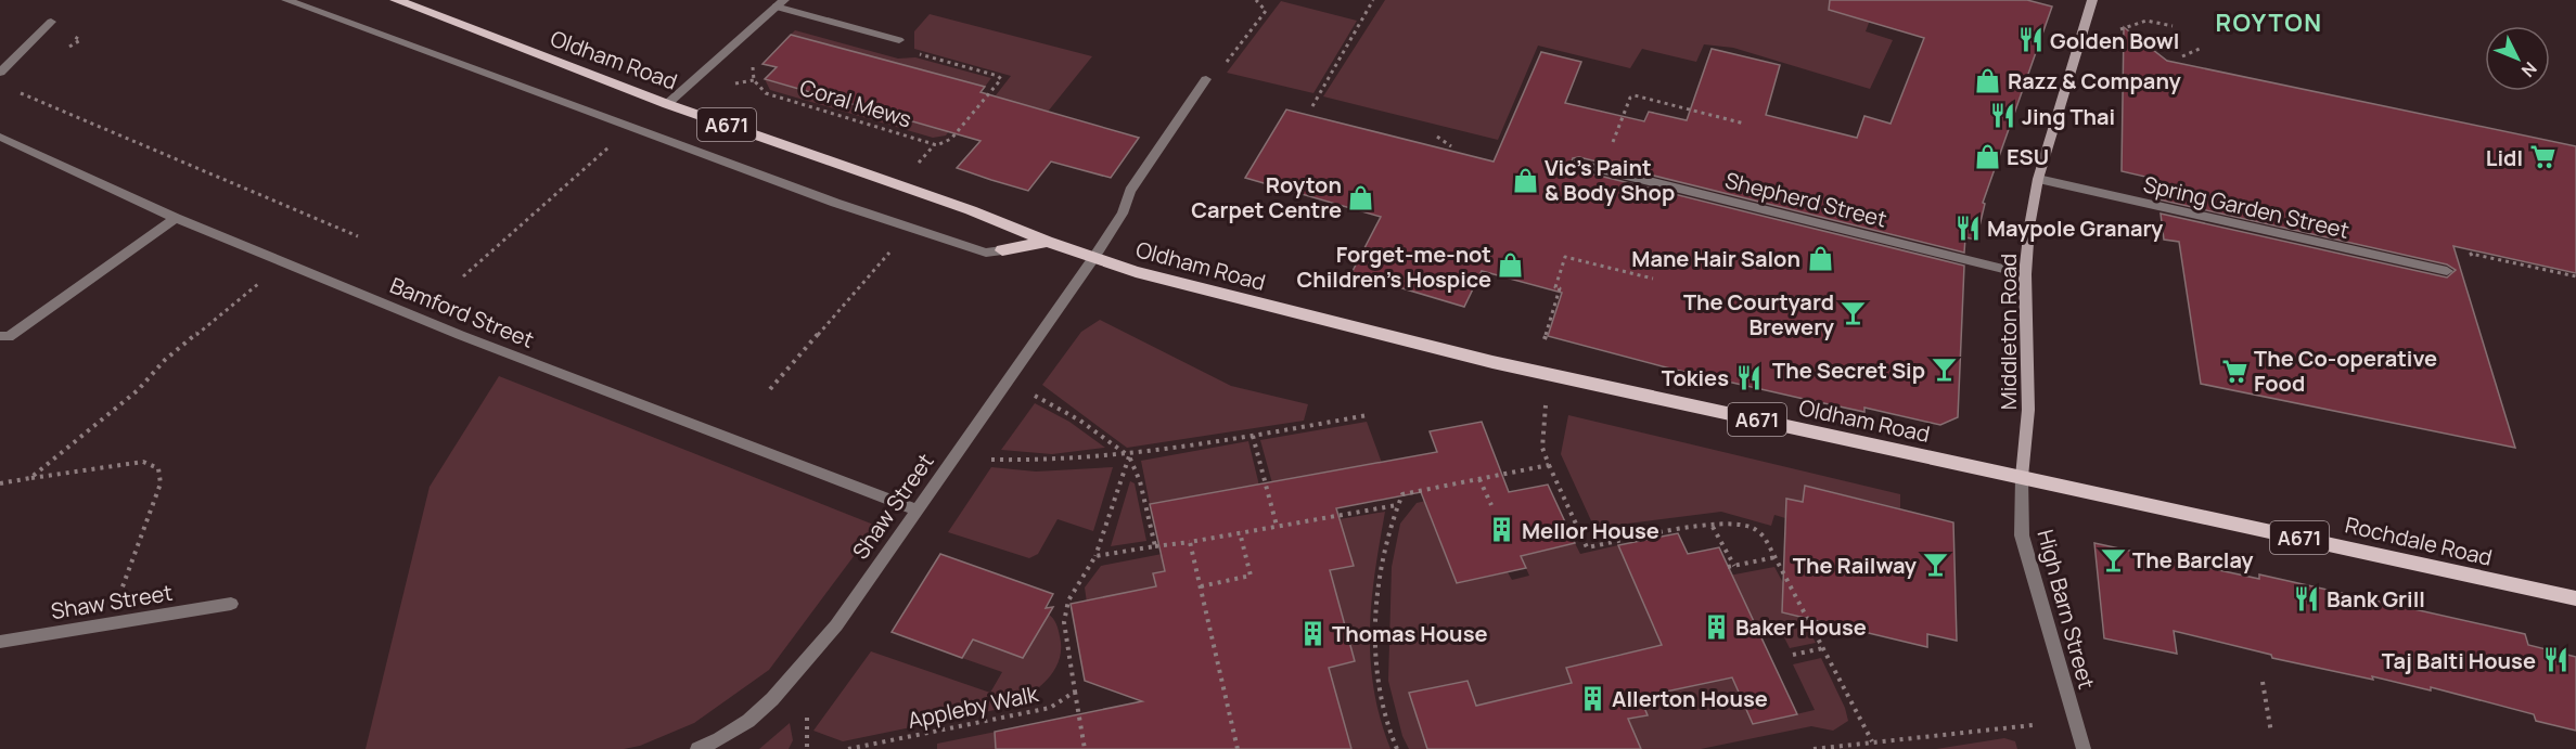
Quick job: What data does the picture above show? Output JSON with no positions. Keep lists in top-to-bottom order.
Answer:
{
  "streets": {
    "main road": [
      "Oldham Road",
      "A671",
      "Middleton Road",
      "Rochdale Road"
    ],
    "street": [
      "Shepherd Street",
      "Spring Garden Street",
      "Bamford Street",
      "Shaw Street",
      "High Barn Street"
    ],
    "path": ["Coral Mews", "Appleby Walk"]
  },
  "crossings": [
    ["Oldham Road", "Middleton Road"],
    ["Oldham Road", "Shaw Street"],
    ["Oldham Road", "Rochdale Road"],
    ["Oldham Road", "High Barn Street"],
    ["Shepherd Street", "Middleton Road"],
    ["Spring Garden Street", "Middleton Road"],
    ["Bamford Street", "Shaw Street"],
    ["Middleton Road", "Rochdale Road"],
    ["Middleton Road", "High Barn Street"],
    ["Rochdale Road", "High Barn Street"]
  ],
  "districts": ["ROYTON"],
  "places": {
    "restaurant": [
      "Golden Bowl",
      "Jing Thai",
      "Maypole Granary",
      "Tokies",
      "Bank Grill",
      "Taj Balti House"
    ],
    "shop": [
      "Razz & Company",
      "ESU",
      "Vic's Paint & Body Shop",
      "Royton Carpet Centre",
      "Mane Hair Salon",
      "Forget-me-not Children's Hospice"
    ],
    "supermarket": ["Lidl", "The Co-operative Food"],
    "bar": [
      "The Courtyard Brewery",
      "The Secret Sip",
      "The Barclay",
      "The Railway"
    ],
    "building": [
      "Mellor House",
      "Baker House",
      "Thomas House",
      "Allerton House"
    ]
  },
  "north": "bottom right"
}
